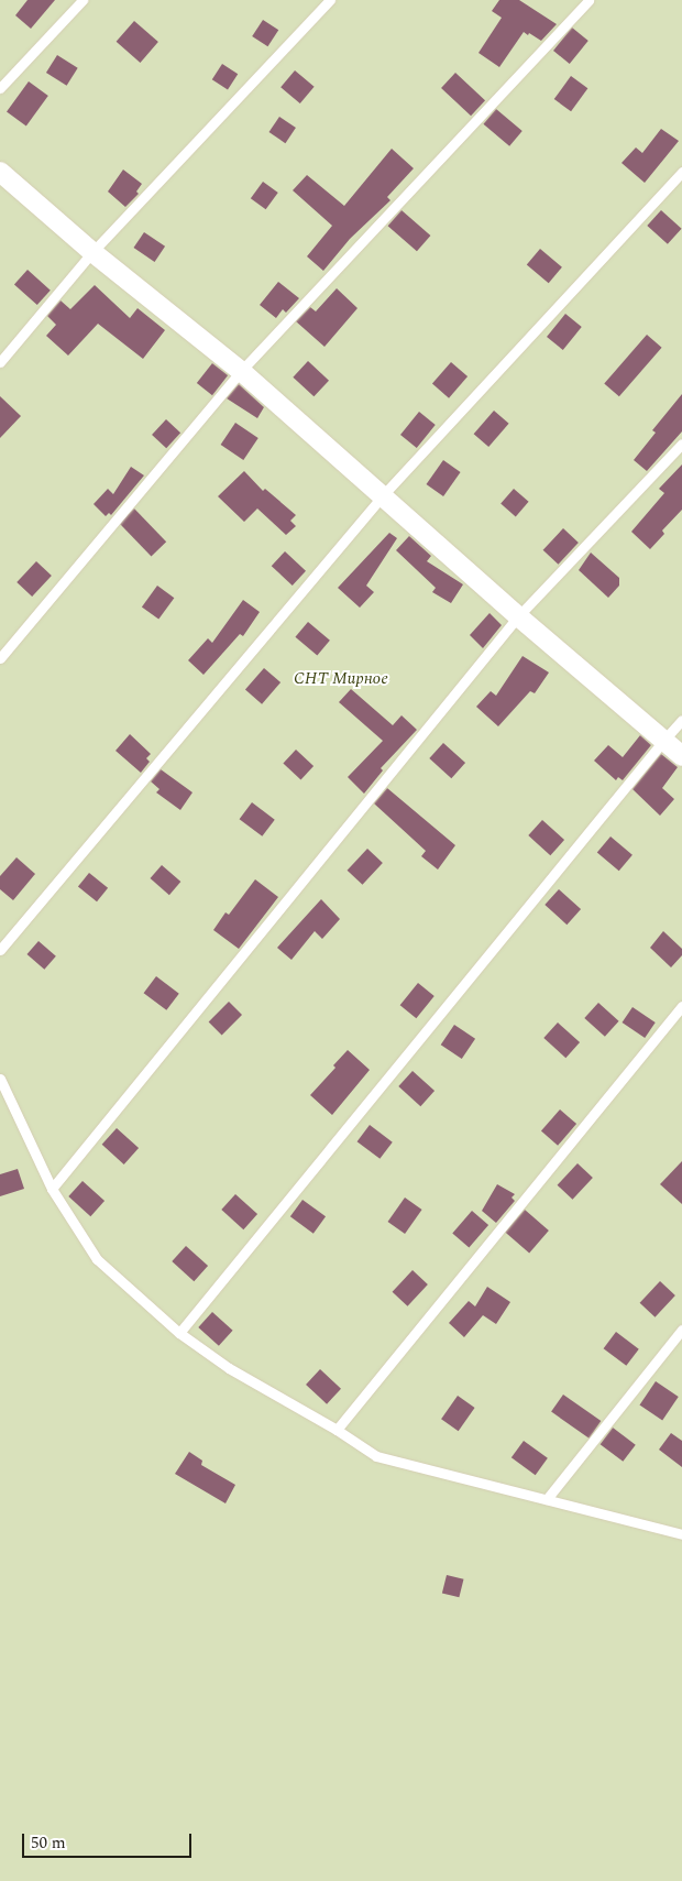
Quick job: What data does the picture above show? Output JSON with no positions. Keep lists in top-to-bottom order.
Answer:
{
  "parks": ["СНТ Мирное"],
  "scale_bar": "50 m"
}
